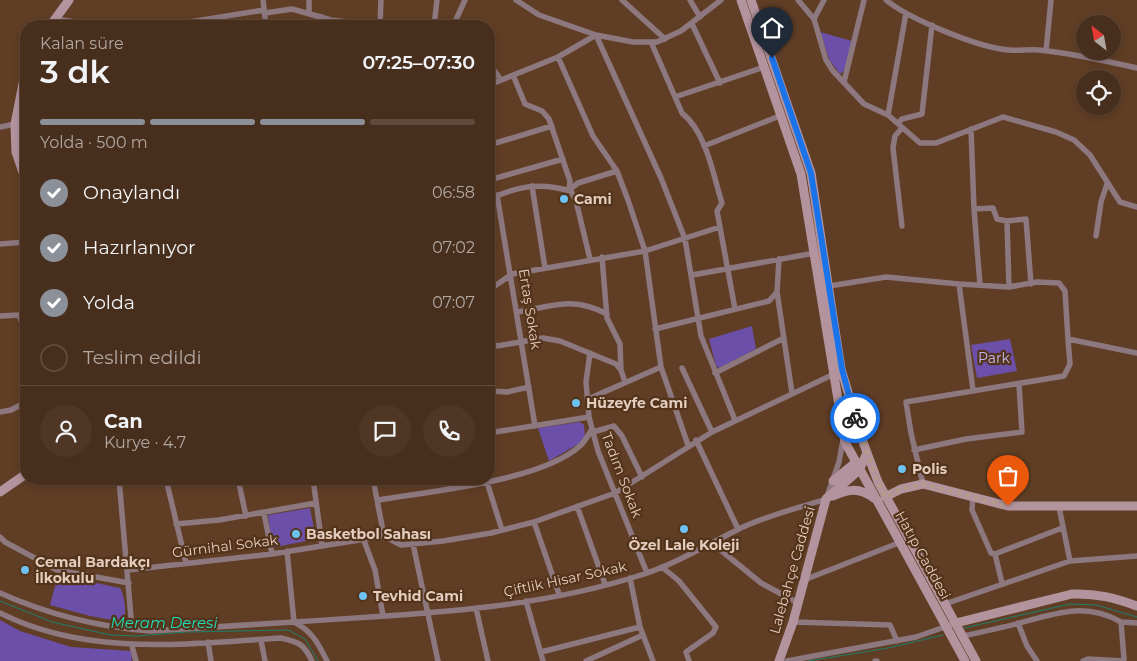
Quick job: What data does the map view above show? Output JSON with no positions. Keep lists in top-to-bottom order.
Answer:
{
  "streets": {
    "main road": ["Hatıp Caddesi", "Lalebahçe Caddesi"],
    "street": [
      "Ertaş Sokak",
      "Tadım Sokak",
      "Gürnihal Sokak",
      "Çiftlik Hisar Sokak"
    ]
  },
  "crossings": [
    ["Tadım Sokak", "Çiftlik Hisar Sokak"],
    ["Hatıp Caddesi", "Lalebahçe Caddesi"],
    ["Lalebahçe Caddesi", "Çiftlik Hisar Sokak"]
  ],
  "water": ["Meram Deresi"],
  "parks": ["Park"],
  "places": [
    "Cami",
    "Hüzeyfe Cami",
    "Polis",
    "Özel Lale Koleji",
    "Basketbol Sahası",
    "Cemal Bardakçı İlkokulu",
    "Tevhid Cami"
  ],
  "north": "top left",
  "page": {
    "heading": ["3 dk", "Kalan süre", "07:25–07:30"],
    "panel": ["Can", "Kurye · 4.7"],
    "bar": "Yolda · 500 m",
    "list": [
      ["Onaylandı", "06:58"],
      ["Hazırlanıyor", "07:02"],
      ["Yolda", "07:07"],
      "Teslim edildi"
    ]
  }
}
